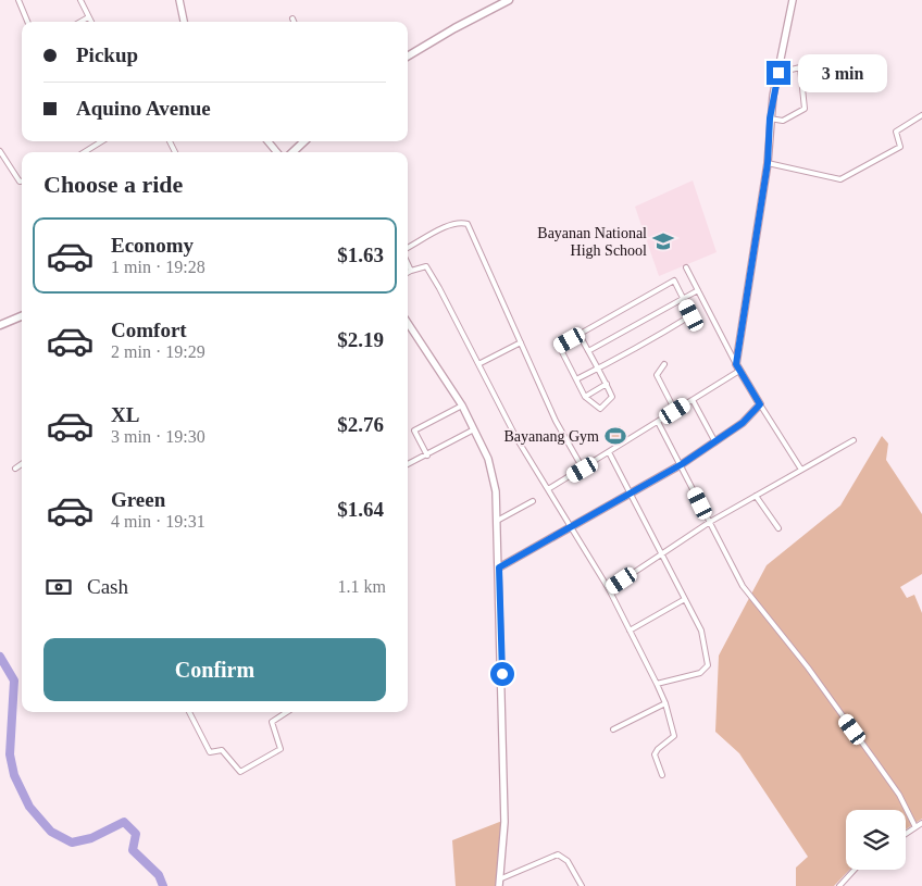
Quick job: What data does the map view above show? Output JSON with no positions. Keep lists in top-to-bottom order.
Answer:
{
  "places": {
    "school or university": ["Bayanan National High School"],
    "sports": ["Bayanang Gym"]
  },
  "page": {
    "banner": ["Pickup", "Aquino Avenue"],
    "bubble": "3 min",
    "heading": "Choose a ride",
    "list": [
      {
        "name": "Economy",
        "note": "1 min · 19:28",
        "value": "$1.63"
      },
      {
        "name": "Comfort",
        "note": "2 min · 19:29",
        "value": "$2.19"
      },
      {
        "name": "XL",
        "note": "3 min · 19:30",
        "value": "$2.76"
      },
      {
        "name": "Green",
        "note": "4 min · 19:31",
        "value": "$1.64"
      }
    ],
    "pay": ["Cash", "1.1 km"],
    "buttons": "Confirm"
  }
}
